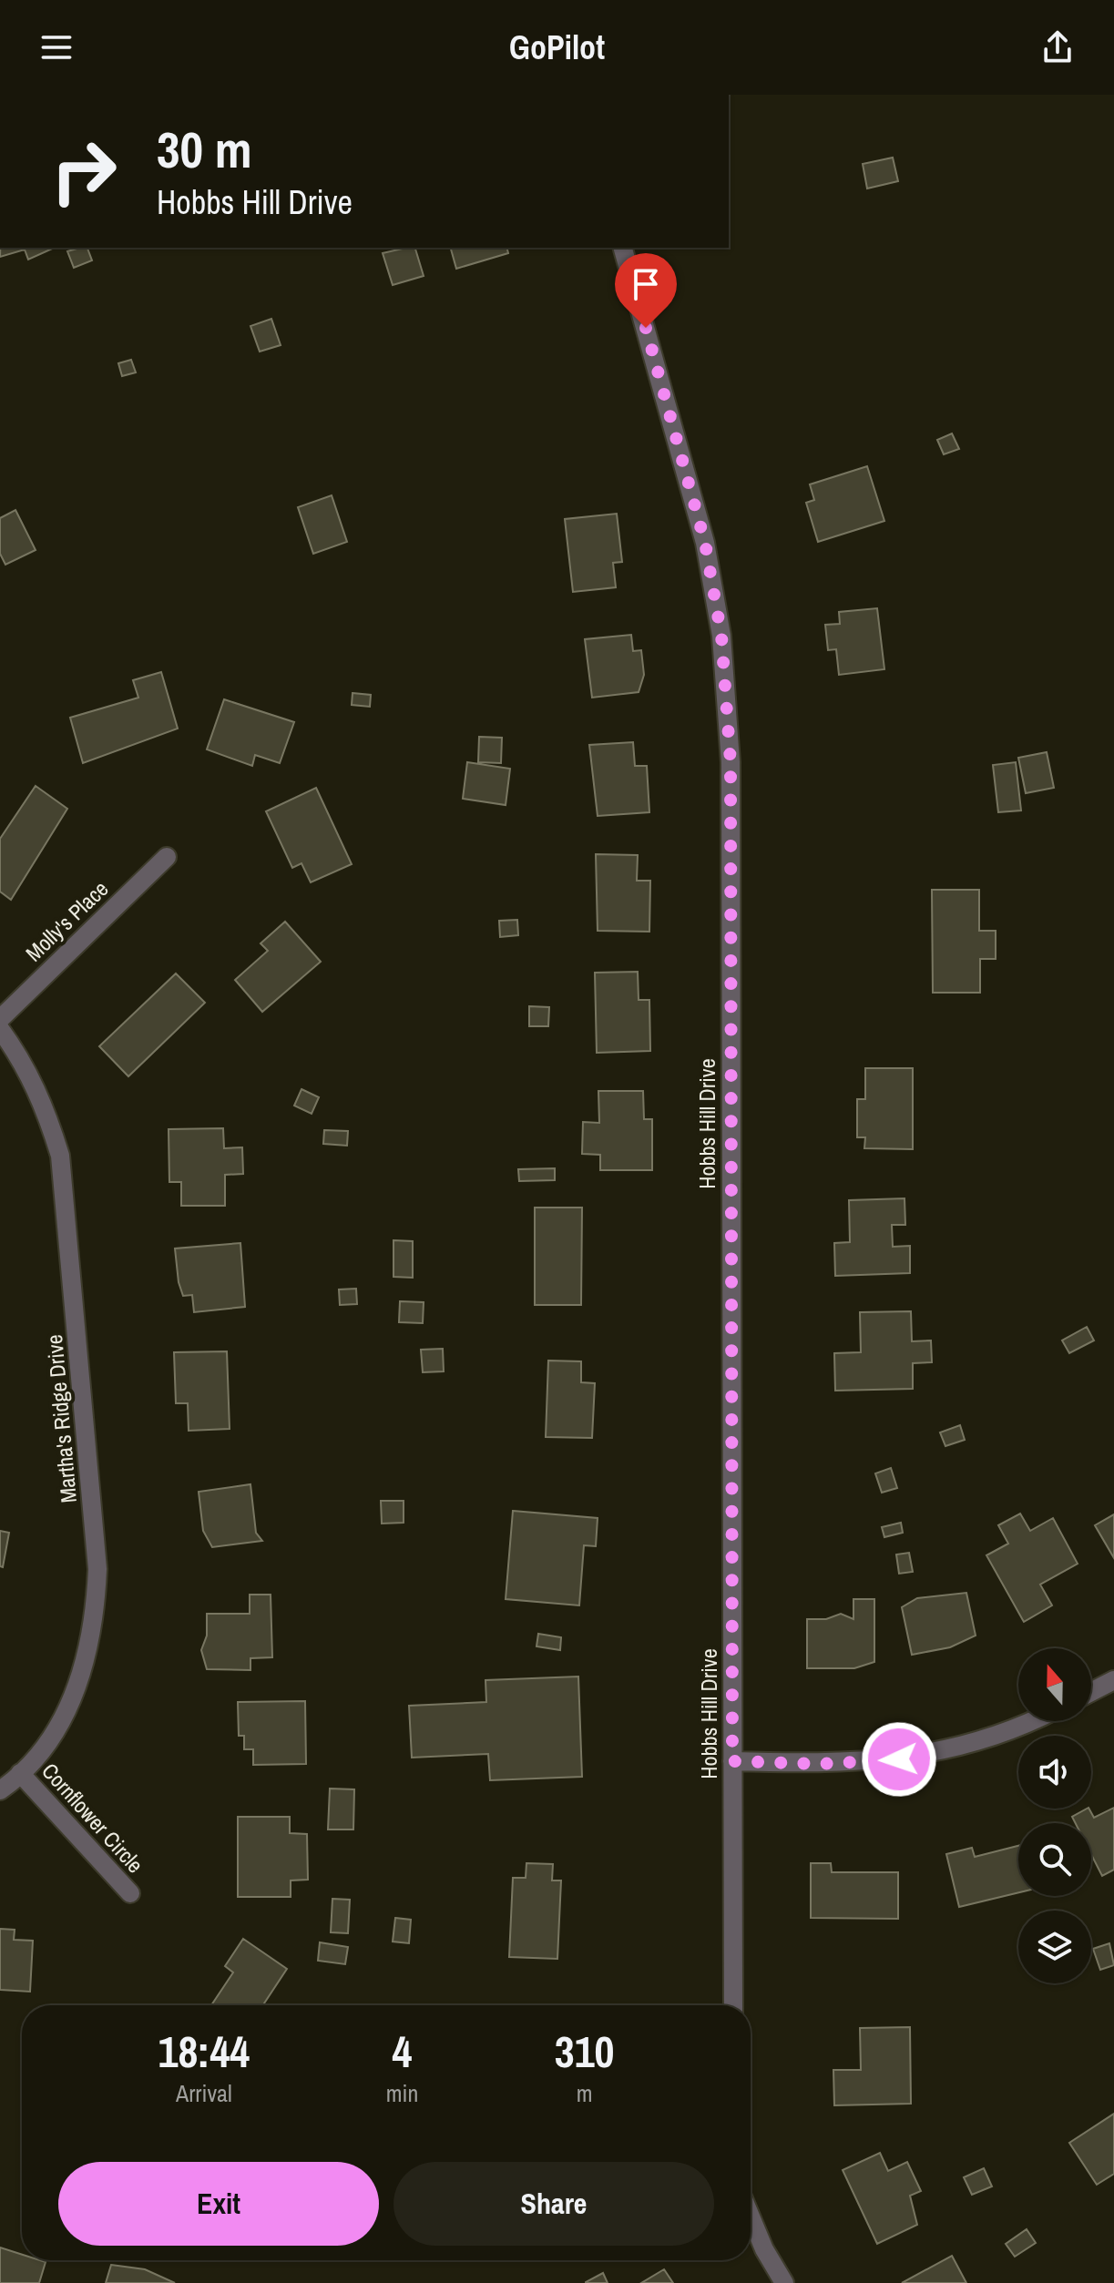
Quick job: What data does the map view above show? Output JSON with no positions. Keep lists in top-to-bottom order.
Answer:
{
  "streets": {
    "street": [
      "Molly's Place",
      "Hobbs Hill Drive",
      "Martha's Ridge Drive",
      "Cornflower Circle"
    ]
  },
  "crossings": [
    ["Martha's Ridge Drive", "Cornflower Circle"]
  ],
  "north": "top",
  "page": {
    "header": "GoPilot",
    "turn": ["30 m", "Hobbs Hill Drive"],
    "eta": [
      "18:44",
      "Arrival",
      "4",
      "min",
      "310",
      "m"
    ],
    "buttons": ["Exit", "Share"]
  }
}
